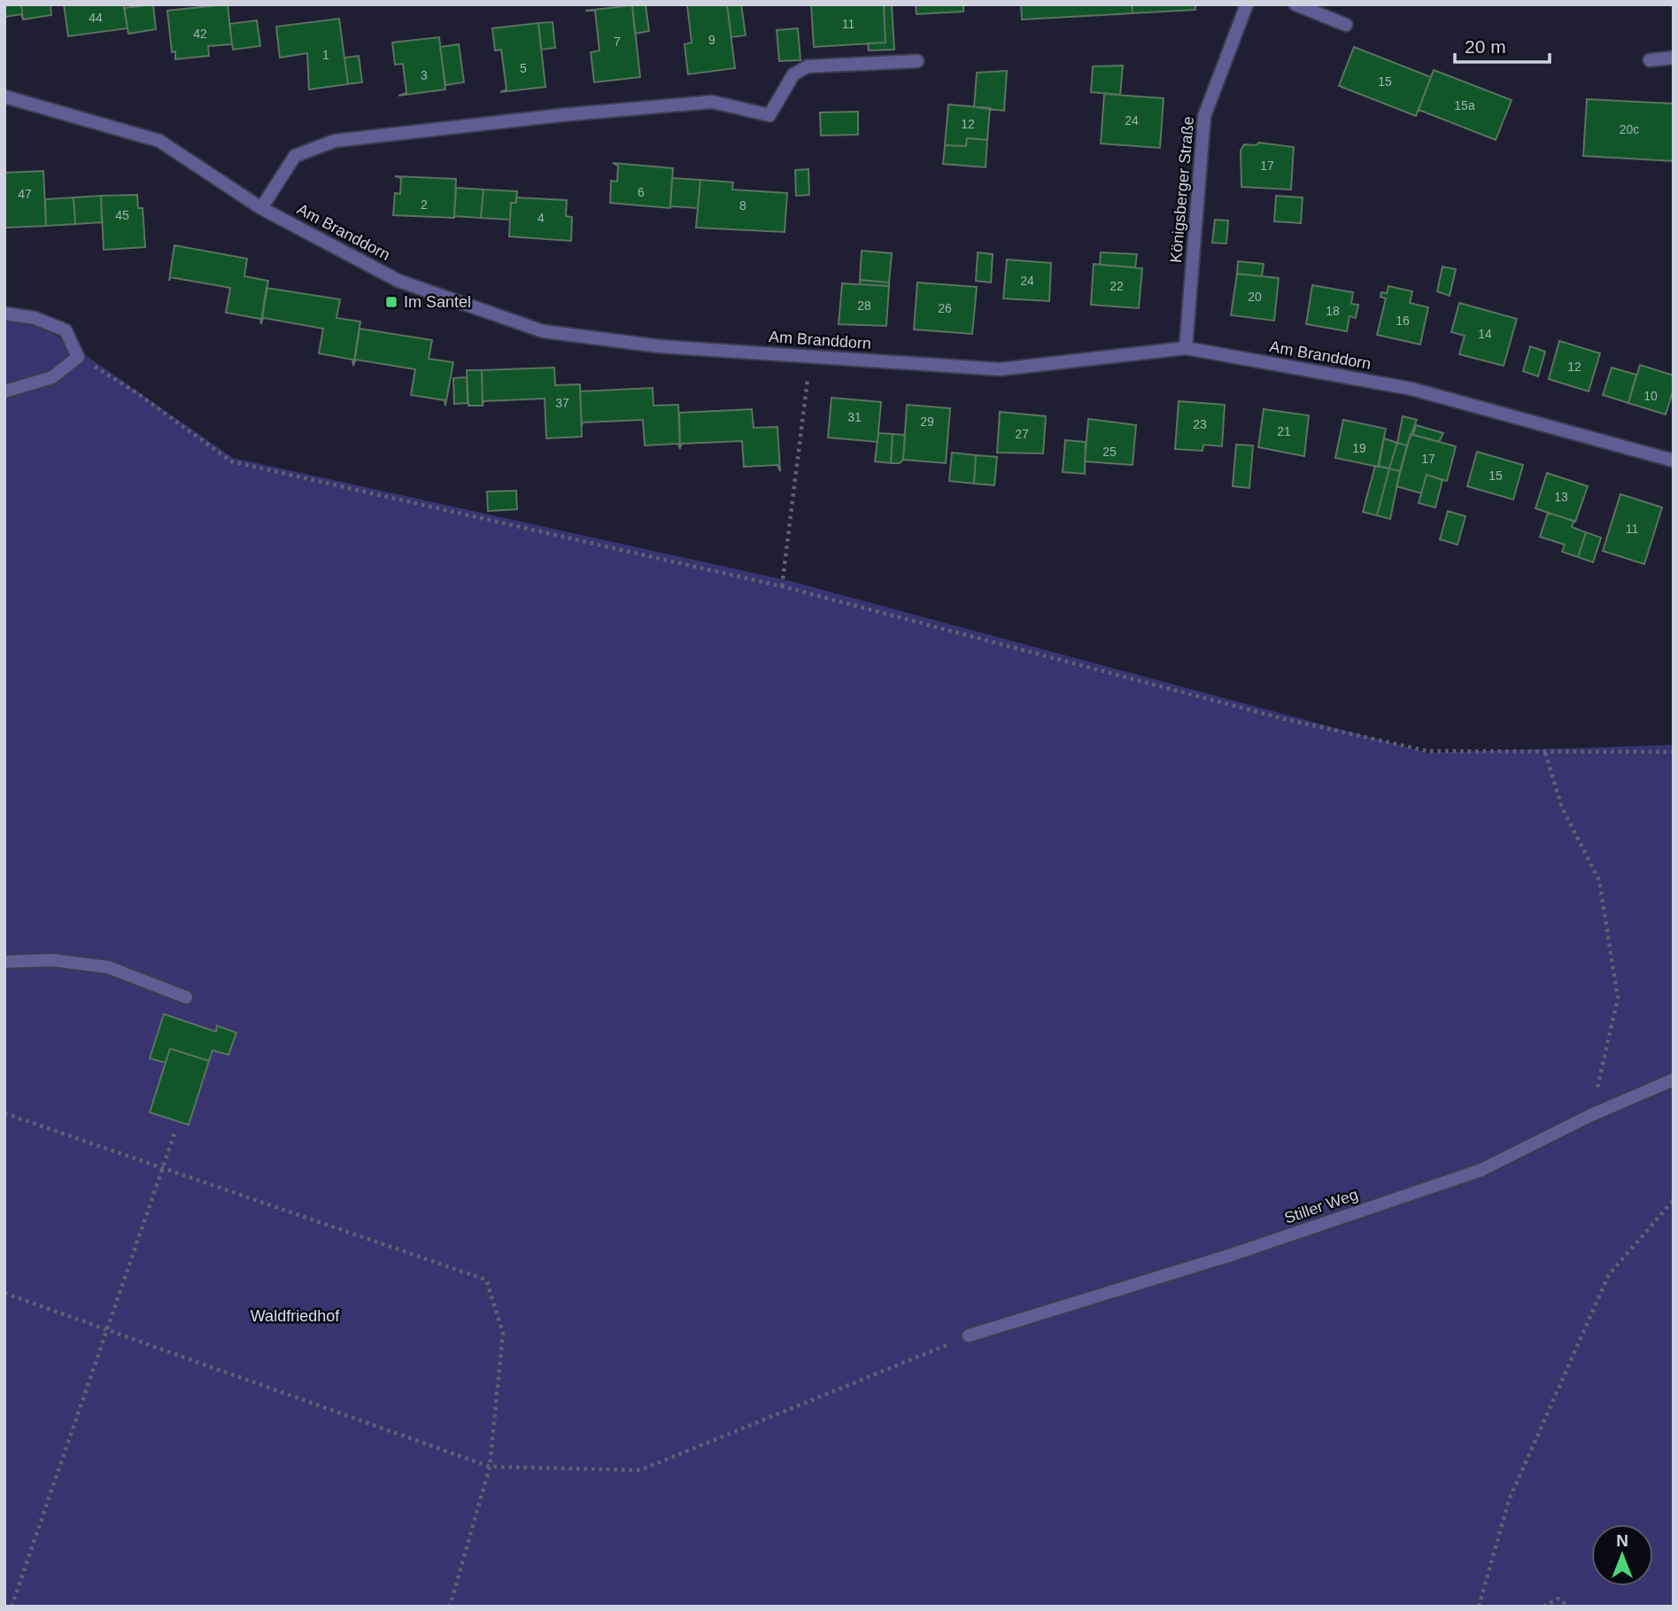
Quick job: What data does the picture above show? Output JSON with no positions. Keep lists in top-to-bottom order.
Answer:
{
  "streets": {
    "street": ["Königsberger Straße", "Am Branddorn", "Stiller Weg"]
  },
  "crossings": [
    ["Königsberger Straße", "Am Branddorn"]
  ],
  "parks": ["Waldfriedhof"],
  "places": {
    "transit": ["Im Santel"]
  },
  "house_numbers": [
    "44",
    "11",
    "42",
    "9",
    "7",
    "1",
    "5",
    "3",
    "15",
    "15a",
    "24",
    "12",
    "20c",
    "17",
    "6",
    "47",
    "2",
    "8",
    "45",
    "4",
    "24",
    "22",
    "20",
    "28",
    "26",
    "18",
    "16",
    "14",
    "12",
    "10",
    "37",
    "31",
    "29",
    "23",
    "21",
    "27",
    "19",
    "25",
    "17",
    "15",
    "13",
    "11"
  ],
  "scale_bar": "20 m",
  "north": "top"
}
